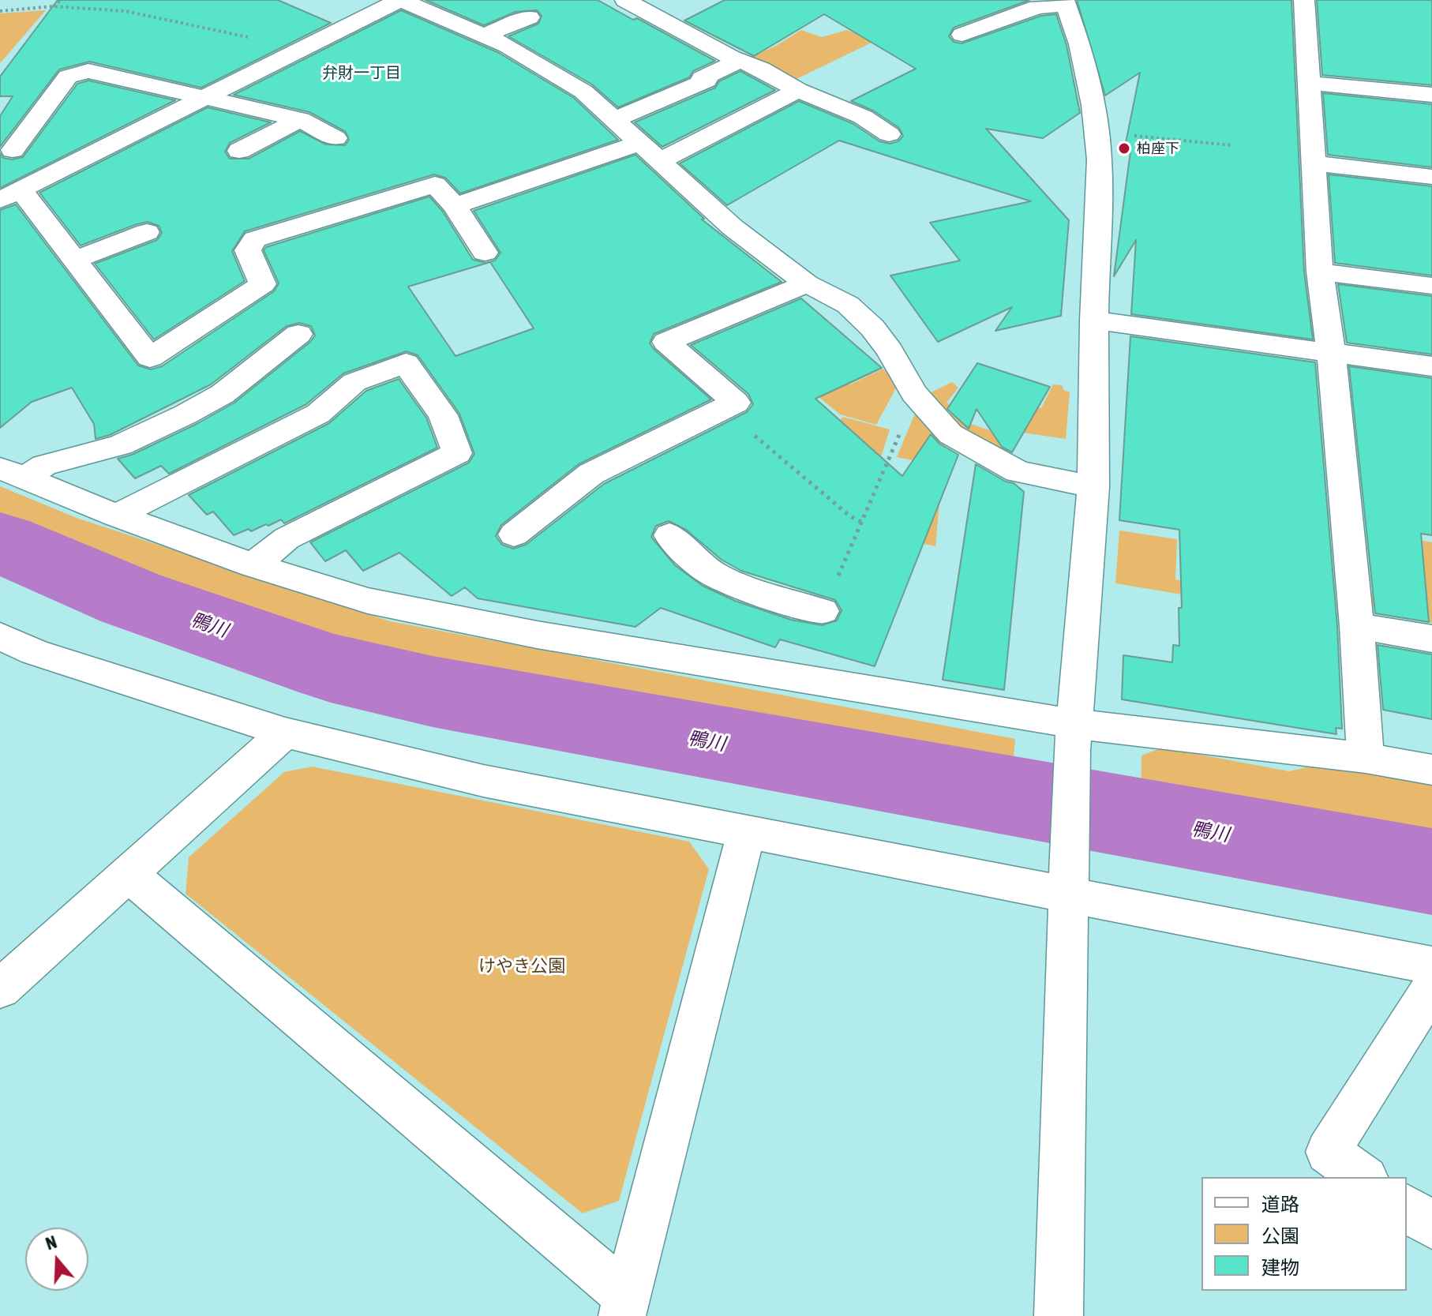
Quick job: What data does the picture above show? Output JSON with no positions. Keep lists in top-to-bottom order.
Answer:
{
  "districts": ["弁財一丁目"],
  "water": ["鴨川"],
  "parks": ["けやき公園"],
  "places": ["柏座下"],
  "legend": ["道路", "公園", "建物"],
  "north": "top"
}
